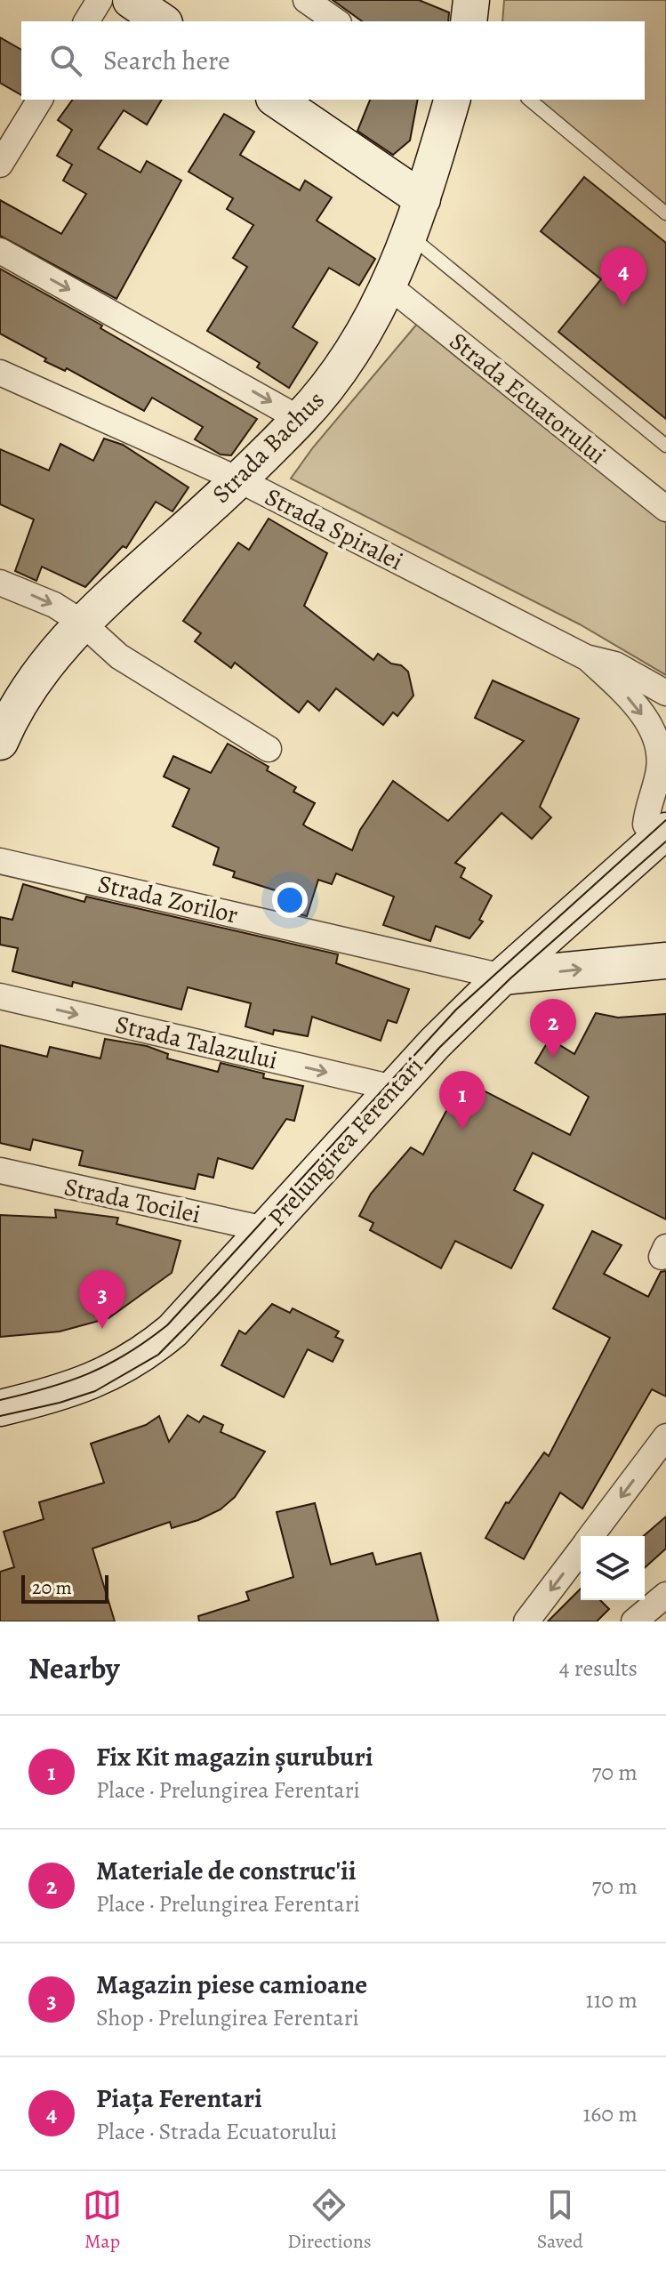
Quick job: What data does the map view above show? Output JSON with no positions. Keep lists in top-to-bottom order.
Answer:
{
  "streets": {
    "street": [
      "Strada Ecuatorului",
      "Strada Bachus",
      "Strada Spiralei",
      "Strada Zorilor",
      "Strada Talazului",
      "Prelungirea Ferentari",
      "Strada Tocilei"
    ]
  },
  "crossings": [
    ["Strada Ecuatorului", "Strada Bachus"],
    ["Strada Bachus", "Strada Spiralei"],
    ["Strada Spiralei", "Prelungirea Ferentari"],
    ["Strada Zorilor", "Prelungirea Ferentari"],
    ["Strada Talazului", "Prelungirea Ferentari"],
    ["Prelungirea Ferentari", "Strada Tocilei"]
  ],
  "one_way": ["Strada Talazului"],
  "scale_bar": "20 m",
  "page": {
    "search": "Search here",
    "pins": [
      "4",
      "2",
      "1",
      "3"
    ],
    "scale": "20 m",
    "heading": ["Nearby", "4 results"],
    "list": [
      {
        "mark": "1",
        "name": "Fix Kit magazin șuruburi",
        "note": "Place · Prelungirea Ferentari",
        "value": "70 m"
      },
      {
        "mark": "2",
        "name": "Materiale de construc'ii",
        "note": "Place · Prelungirea Ferentari",
        "value": "70 m"
      },
      {
        "mark": "3",
        "name": "Magazin piese camioane",
        "note": "Shop · Prelungirea Ferentari",
        "value": "110 m"
      },
      {
        "mark": "4",
        "name": "Piața Ferentari",
        "note": "Place · Strada Ecuatorului",
        "value": "160 m"
      }
    ],
    "nav": ["Map", "Directions", "Saved"]
  }
}
